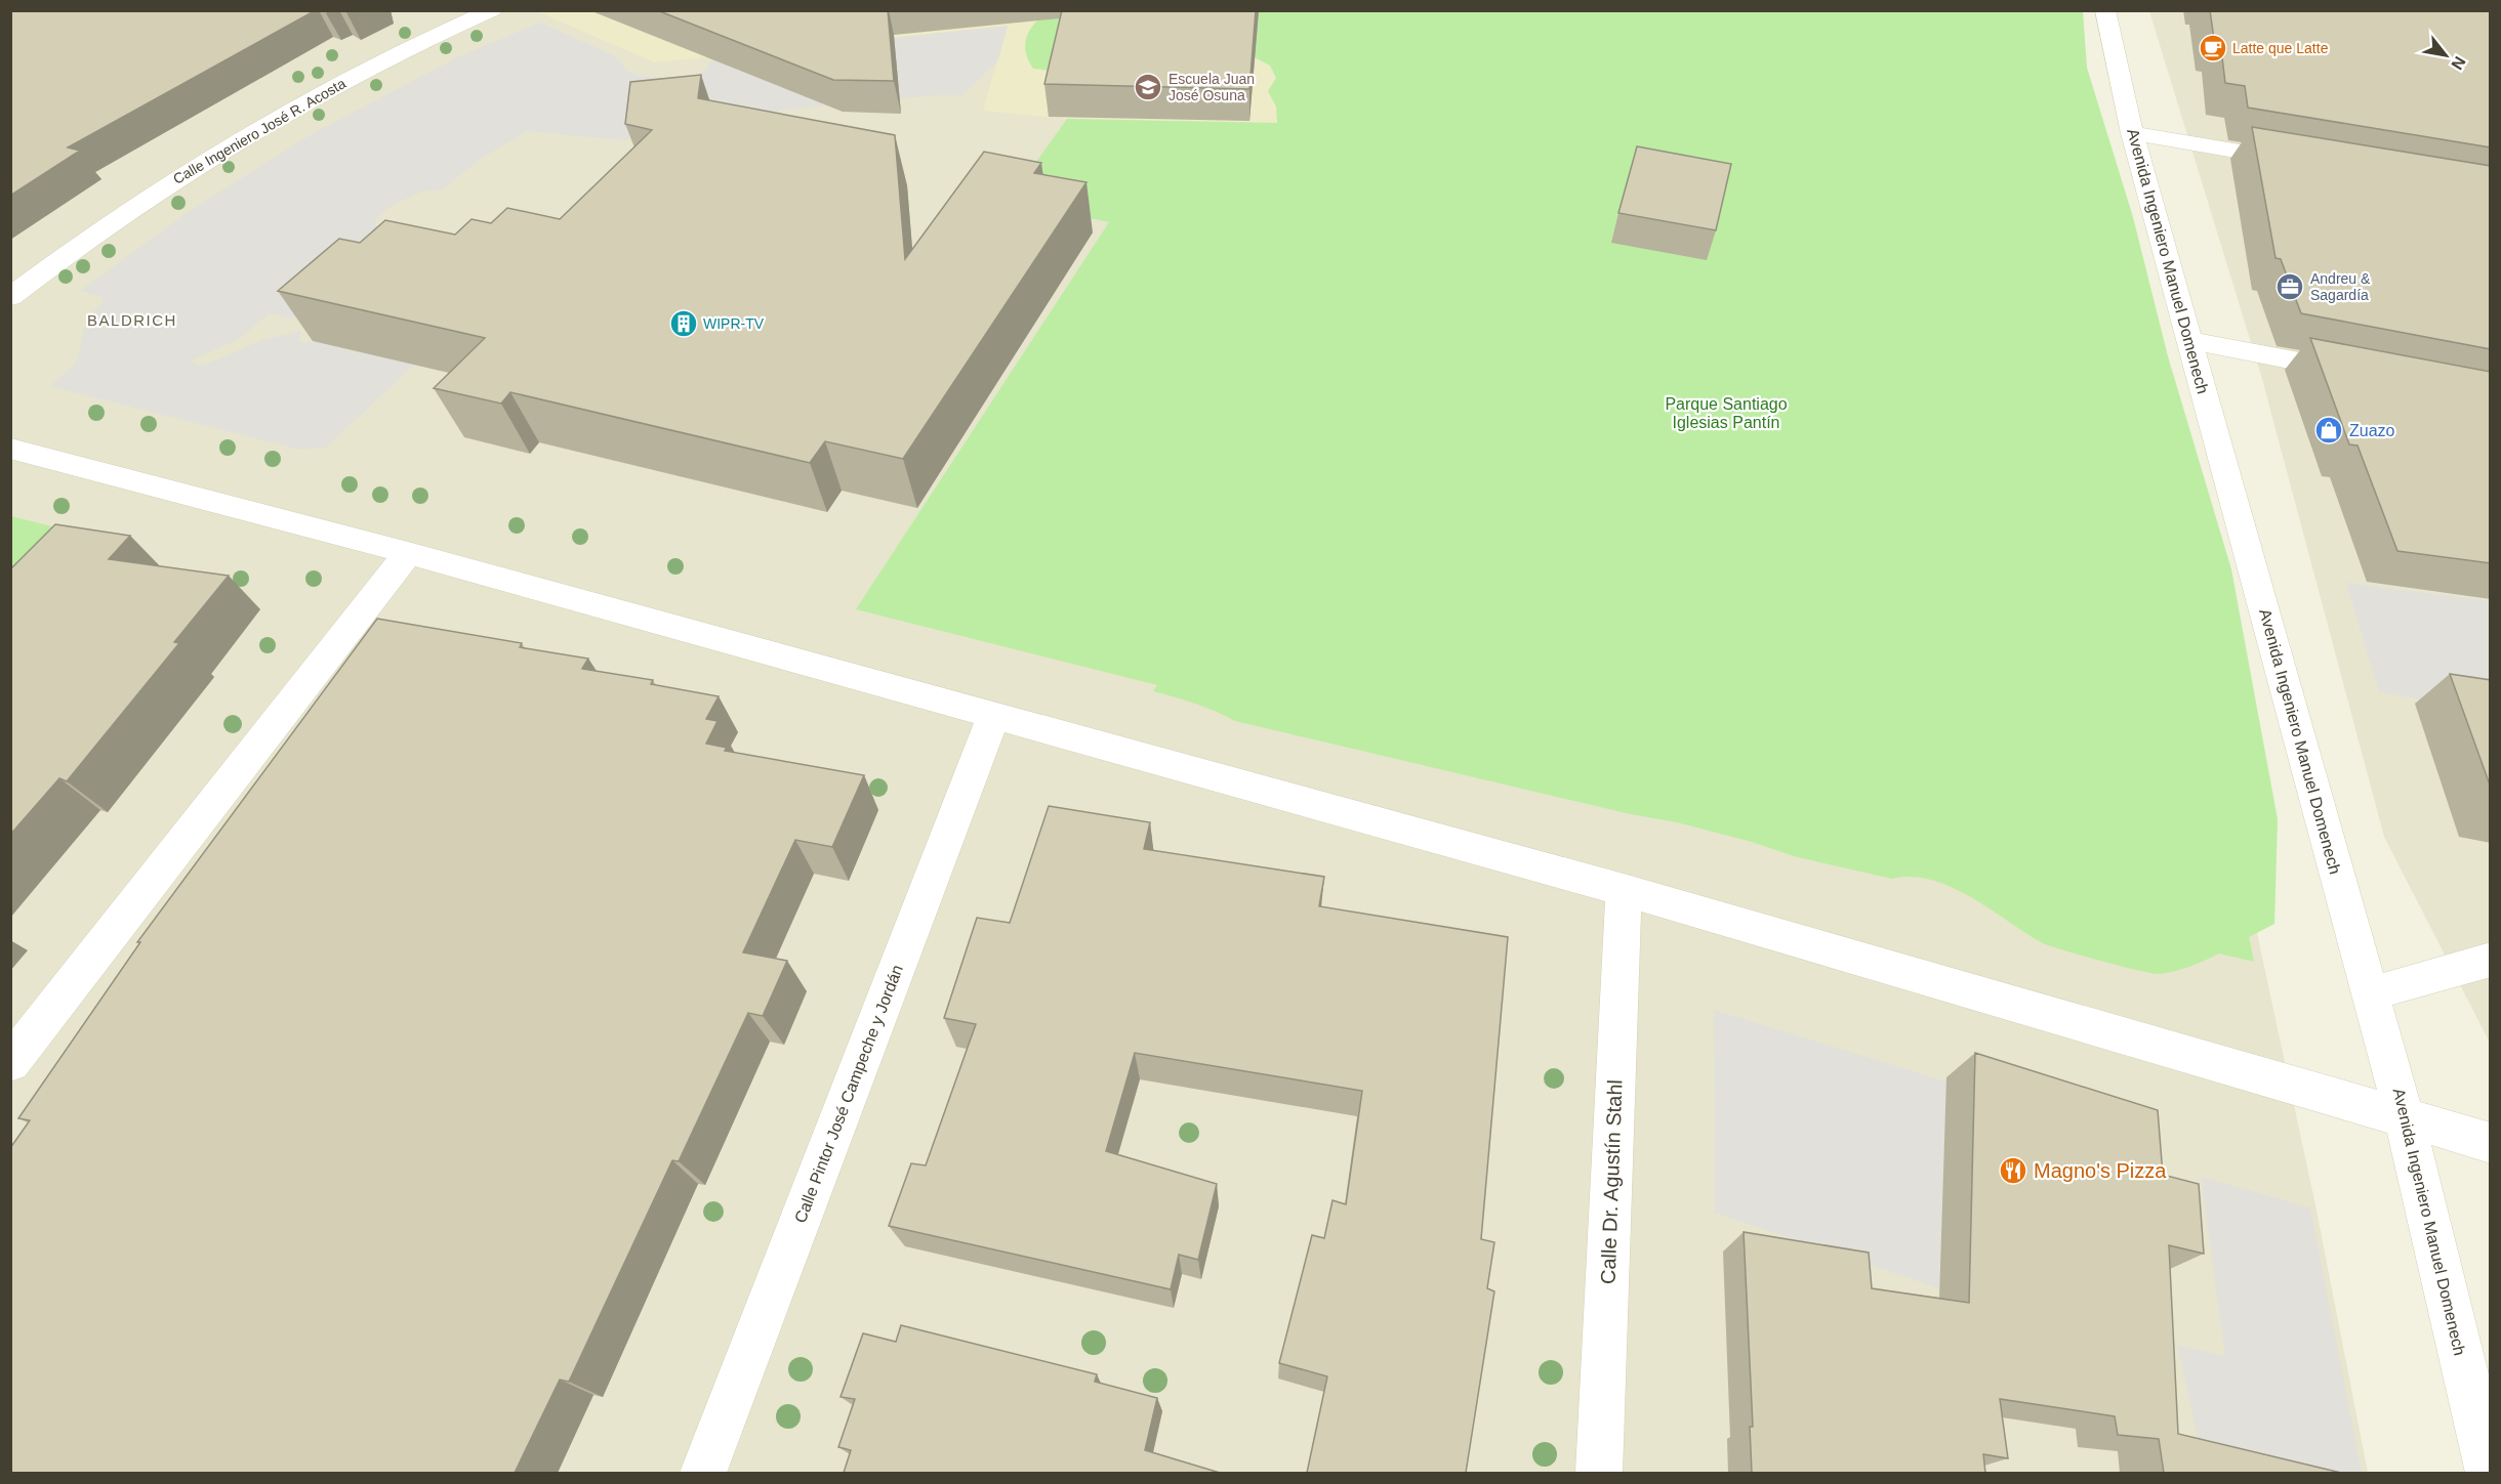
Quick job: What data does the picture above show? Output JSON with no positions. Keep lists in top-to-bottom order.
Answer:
{
  "streets": {
    "street": [
      "Calle Ingeniero José R. Acosta",
      "Avenida Ingeniero Manuel Domenech",
      "Calle Pintor José Campeche y Jordán",
      "Calle Dr. Agustín Stahl"
    ]
  },
  "districts": ["BALDRICH"],
  "parks": ["Parque Santiago Iglesias Pantín"],
  "places": {
    "cafe": ["Latte que Latte"],
    "school or university": ["Escuela Juan José Osuna"],
    "office": ["Andreu & Sagardía"],
    "building": ["WIPR-TV"],
    "shop": ["Zuazo"],
    "restaurant": ["Magno's Pizza"]
  },
  "north": "bottom right"
}
